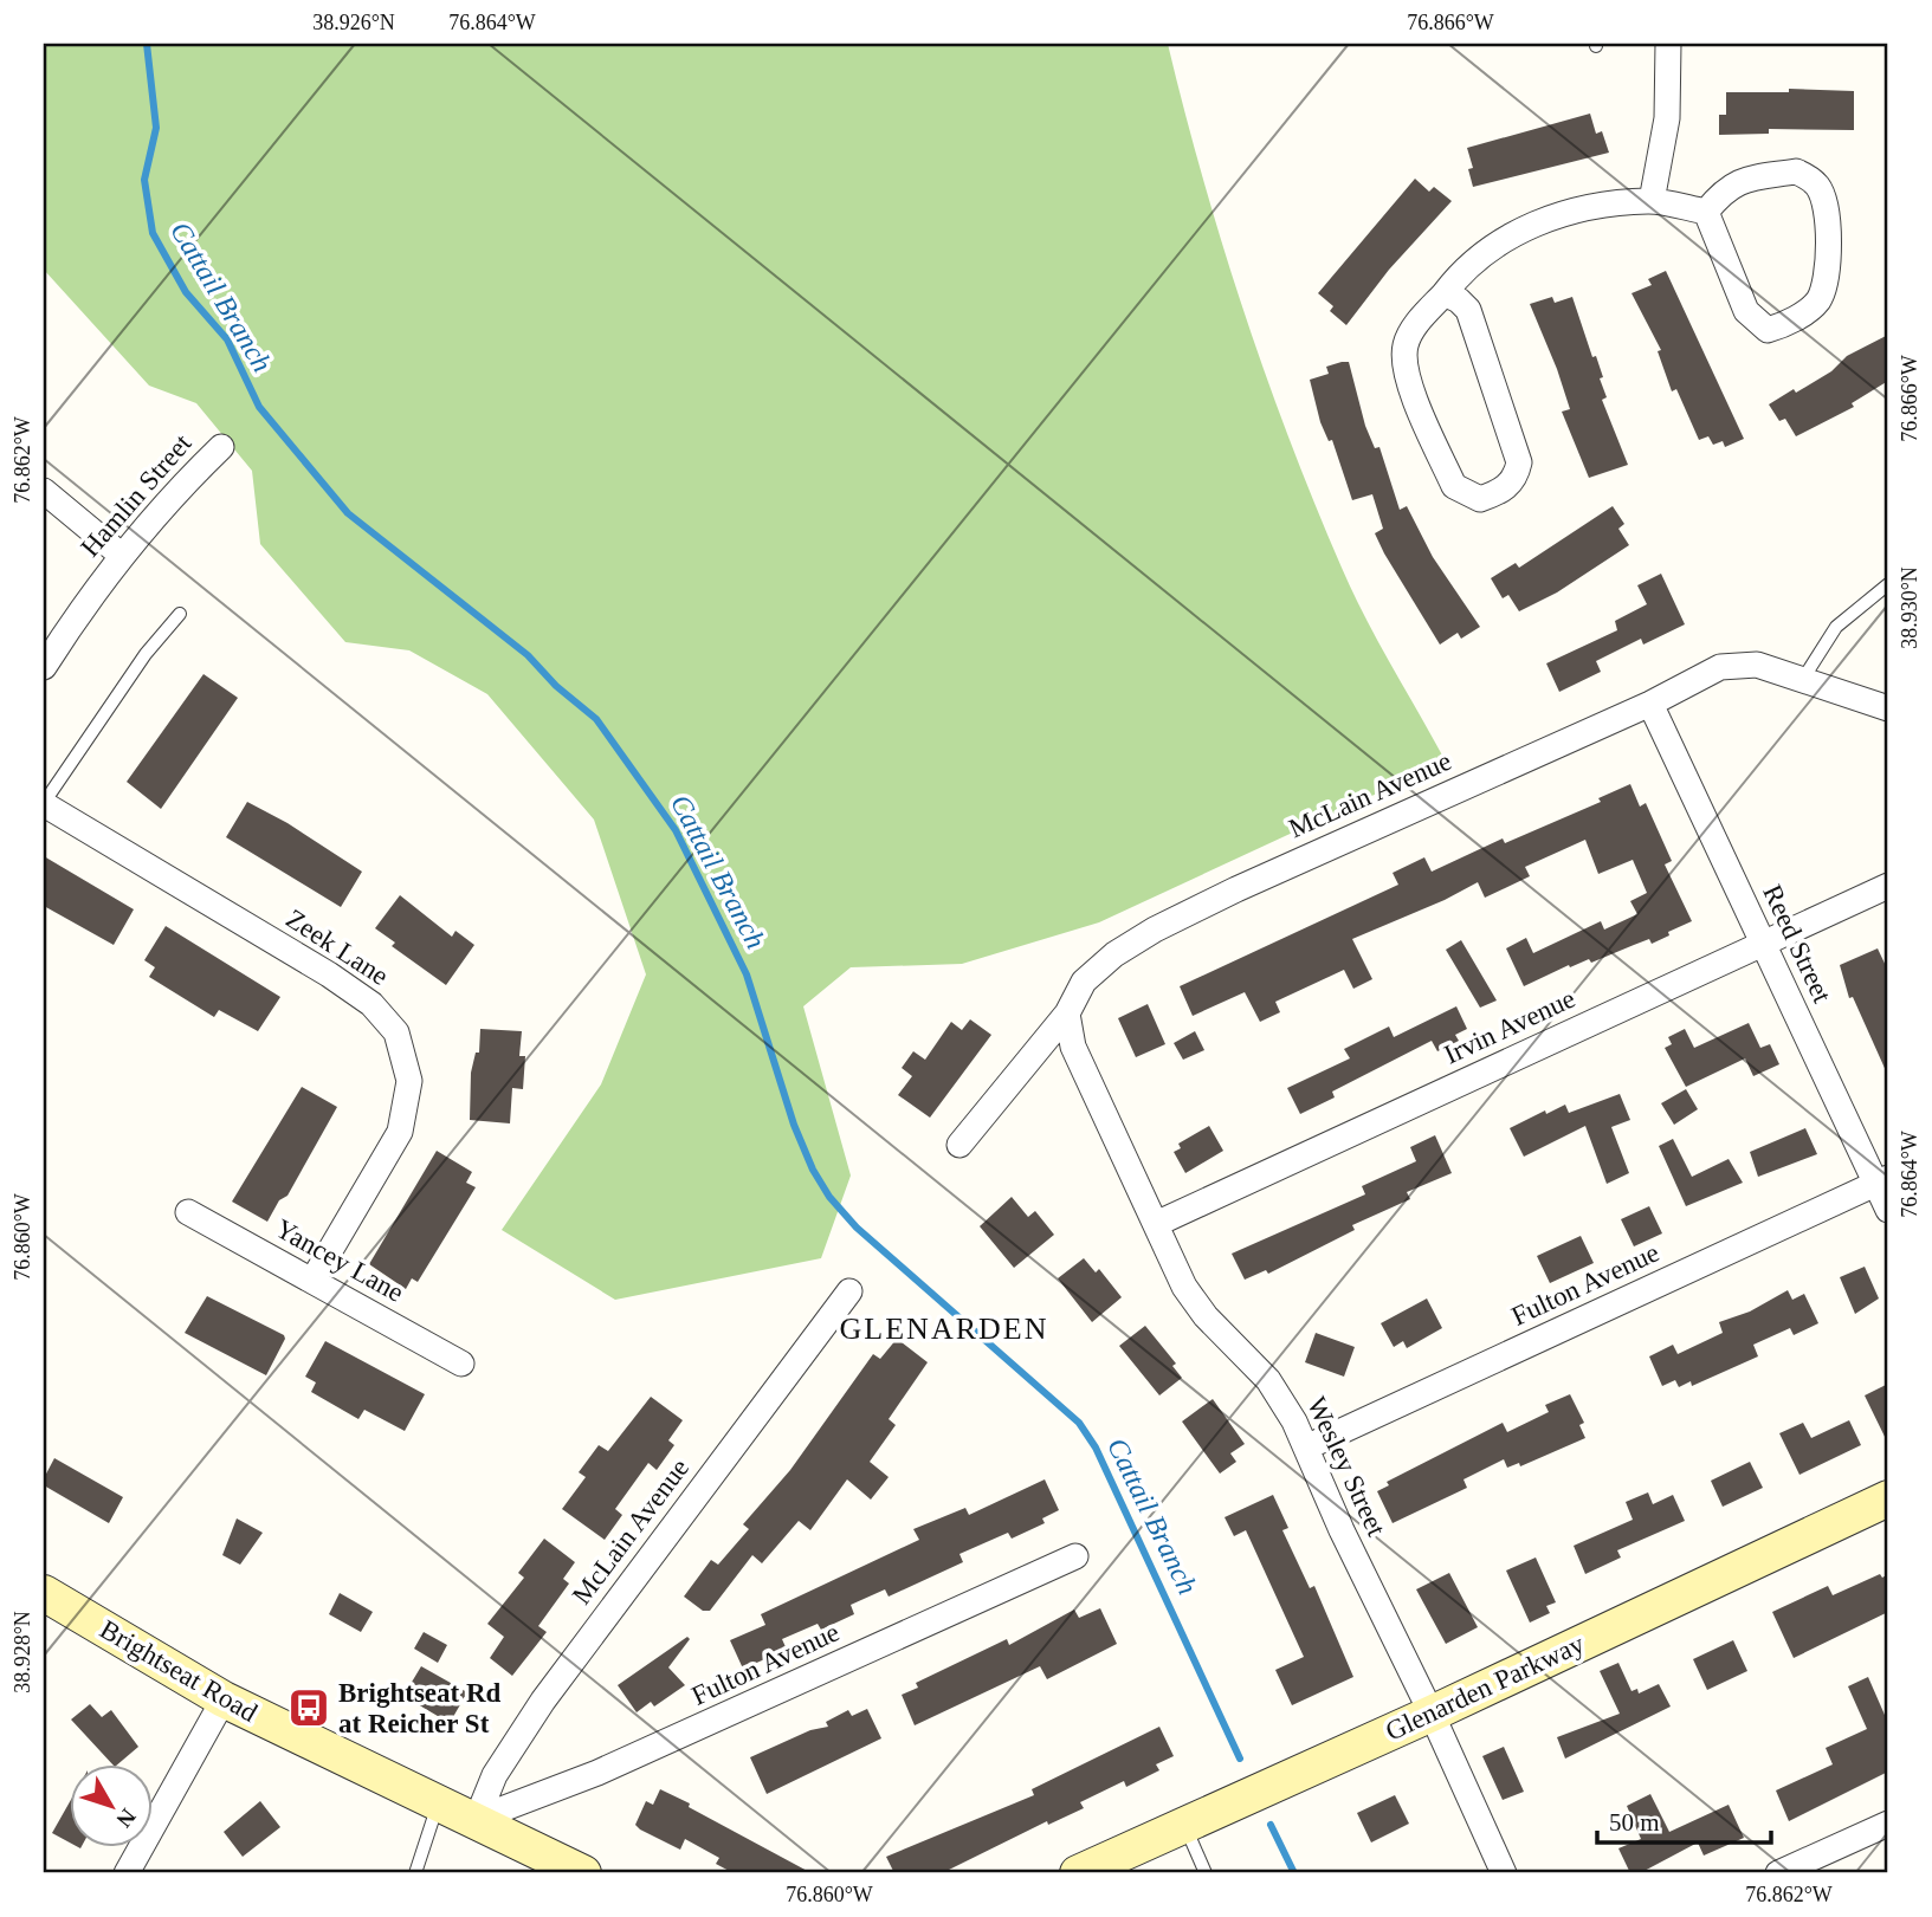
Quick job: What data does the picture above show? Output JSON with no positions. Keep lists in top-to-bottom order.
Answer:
{
  "streets": {
    "street": [
      "Hamlin Street",
      "McLain Avenue",
      "Reed Street",
      "Zeek Lane",
      "Irvin Avenue",
      "Yancey Lane",
      "Fulton Avenue",
      "Wesley Street",
      "Brightseat Road",
      "Glenarden Parkway"
    ]
  },
  "crossings": [
    ["McLain Avenue", "Reed Street"],
    ["McLain Avenue", "Fulton Avenue"],
    ["McLain Avenue", "Wesley Street"],
    ["McLain Avenue", "Brightseat Road"],
    ["Reed Street", "Irvin Avenue"],
    ["Reed Street", "Fulton Avenue"],
    ["Zeek Lane", "Yancey Lane"],
    ["Irvin Avenue", "Wesley Street"],
    ["Fulton Avenue", "Wesley Street"],
    ["Fulton Avenue", "Brightseat Road"],
    ["Wesley Street", "Glenarden Parkway"]
  ],
  "districts": ["GLENARDEN"],
  "water": ["Cattail Branch"],
  "places": {
    "bus stop": ["Brightseat Rd at Reicher St"]
  },
  "scale_bar": "50 m",
  "north": "bottom right",
  "coordinates": [
    "38.926°N",
    "76.864°W",
    "76.866°W",
    "76.862°W",
    "38.930°N",
    "76.860°W",
    "38.928°N"
  ]
}
